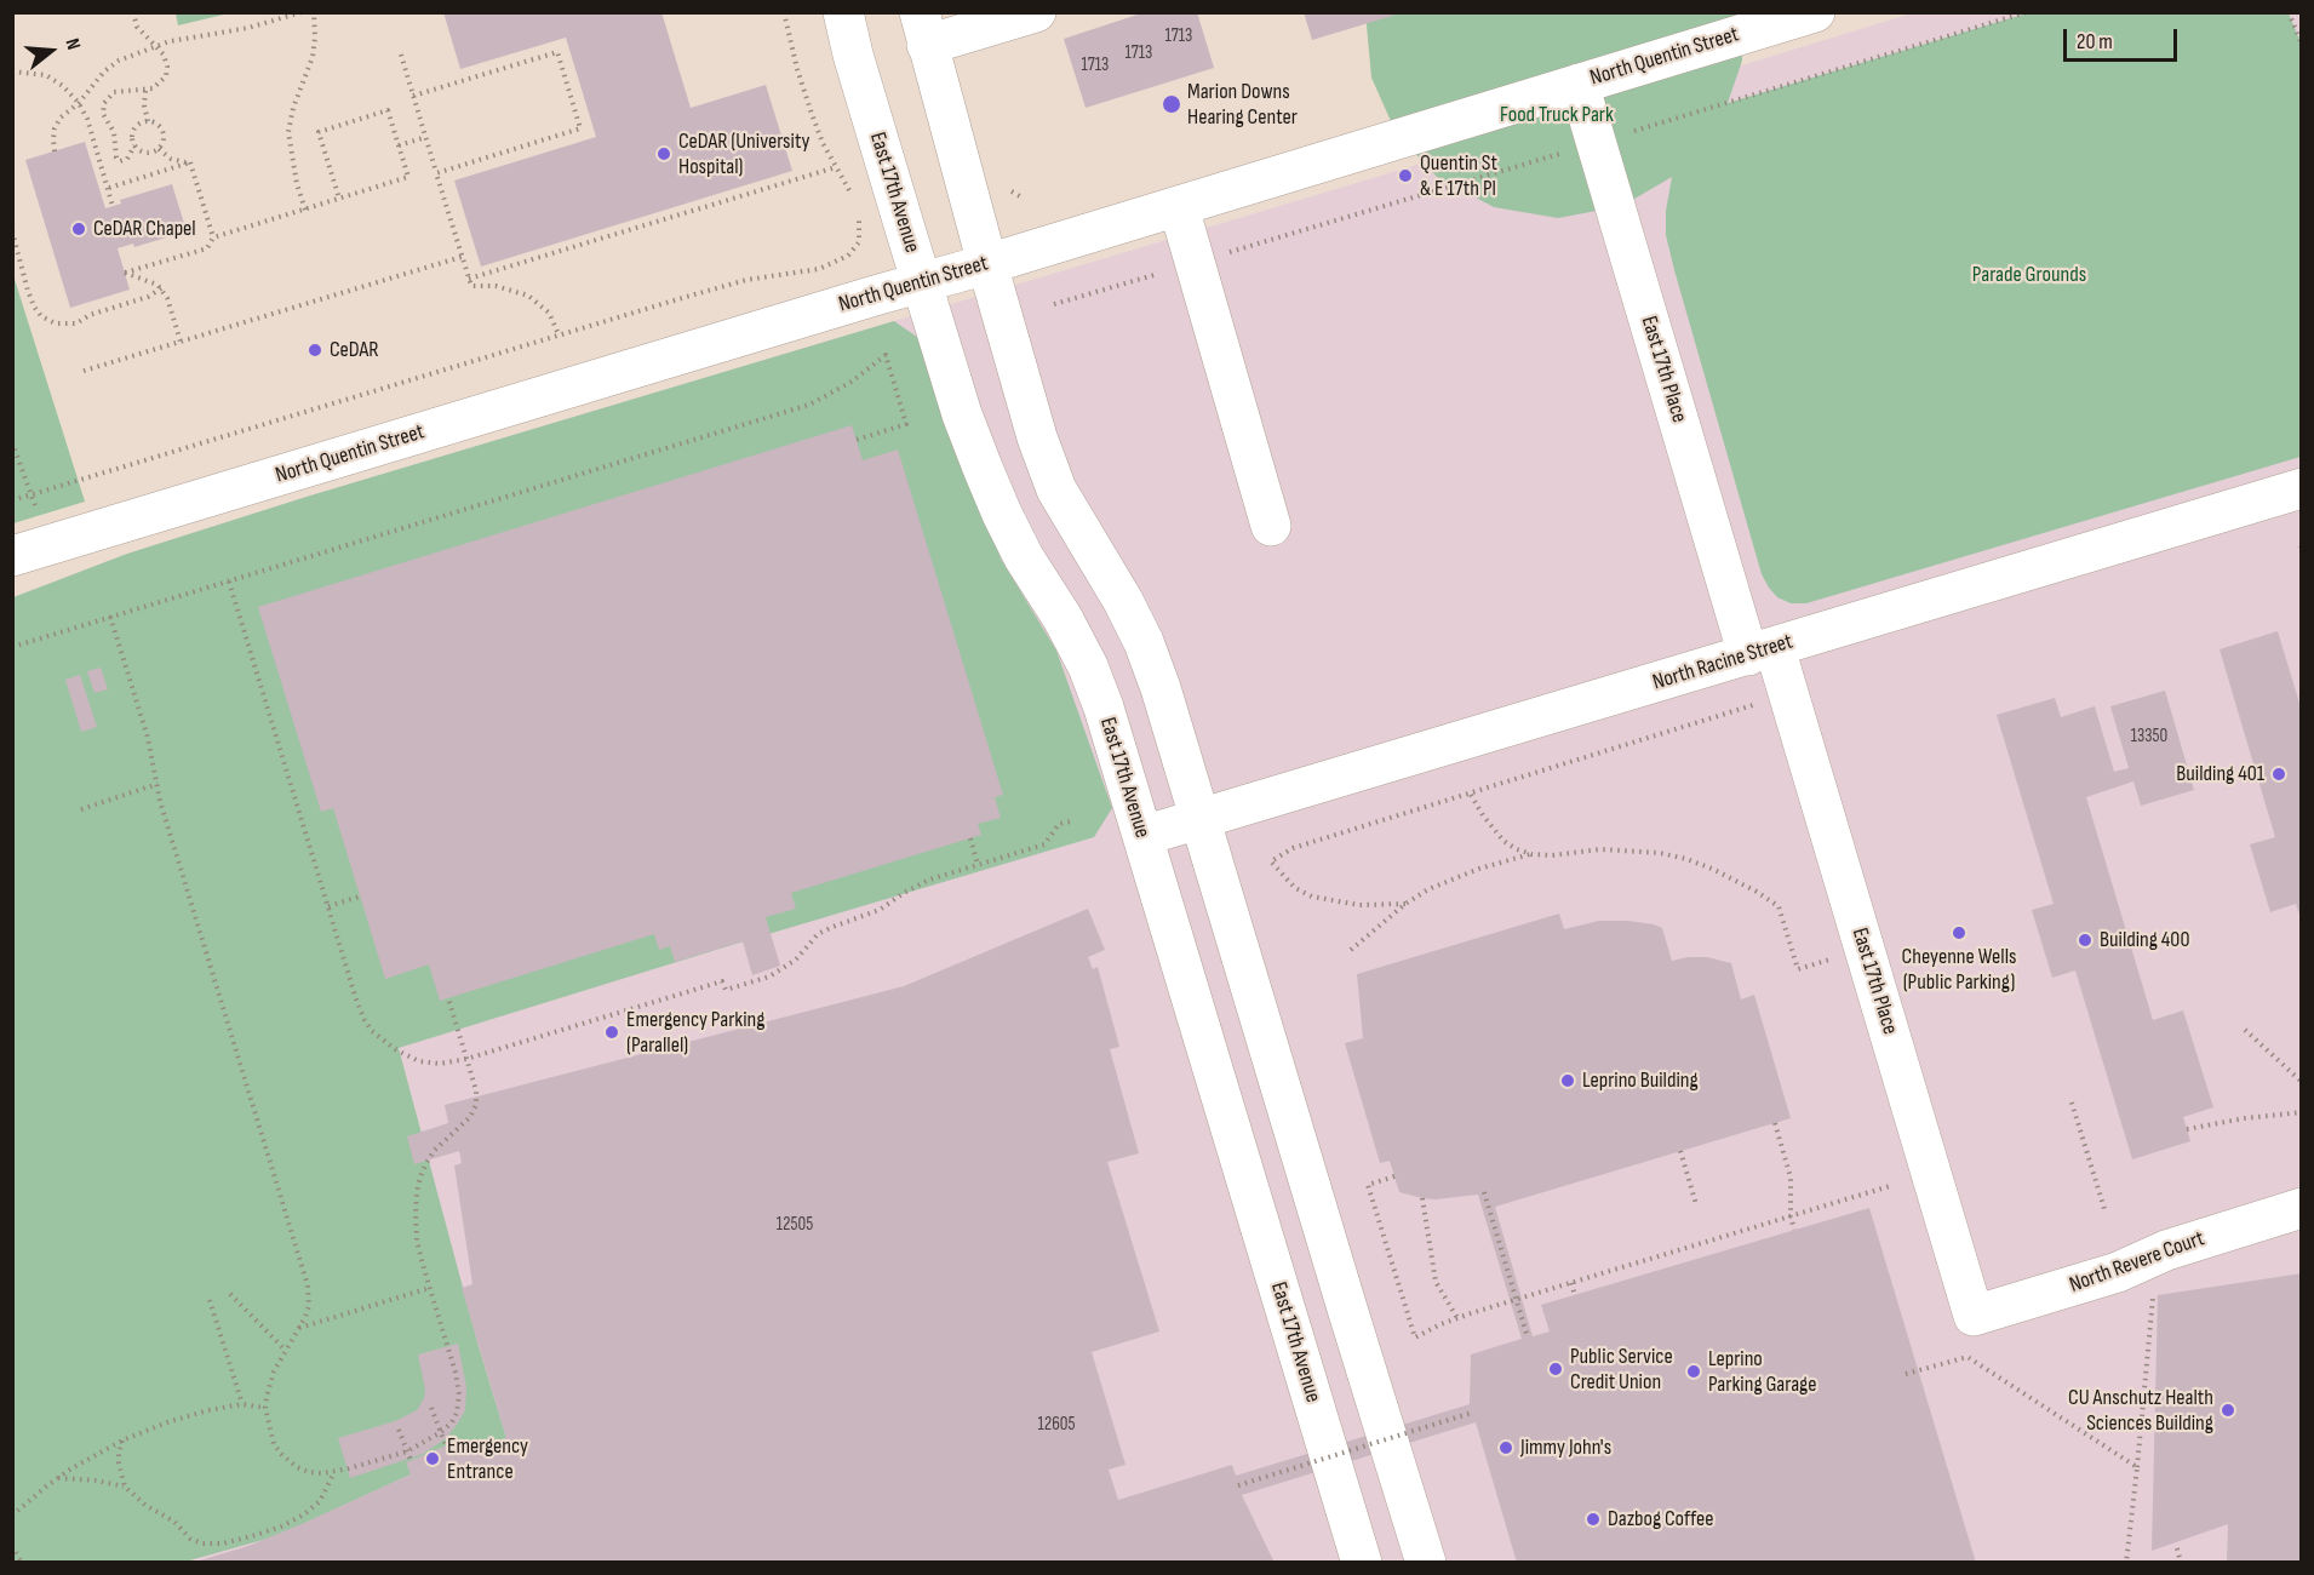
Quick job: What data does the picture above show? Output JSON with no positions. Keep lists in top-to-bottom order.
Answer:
{
  "streets": {
    "street": [
      "North Quentin Street",
      "East 17th Avenue",
      "East 17th Place",
      "North Racine Street",
      "North Revere Court"
    ]
  },
  "crossings": [
    ["North Quentin Street", "East 17th Avenue"],
    ["North Quentin Street", "East 17th Place"],
    ["East 17th Avenue", "North Racine Street"],
    ["East 17th Place", "North Racine Street"],
    ["East 17th Place", "North Revere Court"]
  ],
  "parks": ["Food Truck Park", "Parade Grounds"],
  "places": [
    "Marion Downs Hearing Center",
    "CeDAR (University Hospital)",
    "Quentin St & E 17th Pl",
    "CeDAR Chapel",
    "CeDAR",
    "Building 401",
    "Cheyenne Wells (Public Parking)",
    "Building 400",
    "Emergency Parking (Parallel)",
    "Leprino Building",
    "Public Service Credit Union",
    "Leprino Parking Garage",
    "CU Anschutz Health Sciences Building",
    "Jimmy John's",
    "Emergency Entrance",
    "Dazbog Coffee"
  ],
  "house_numbers": [
    "1713",
    "1713",
    "1713",
    "13350",
    "12505",
    "12605"
  ],
  "scale_bar": "20 m",
  "north": "right"
}
